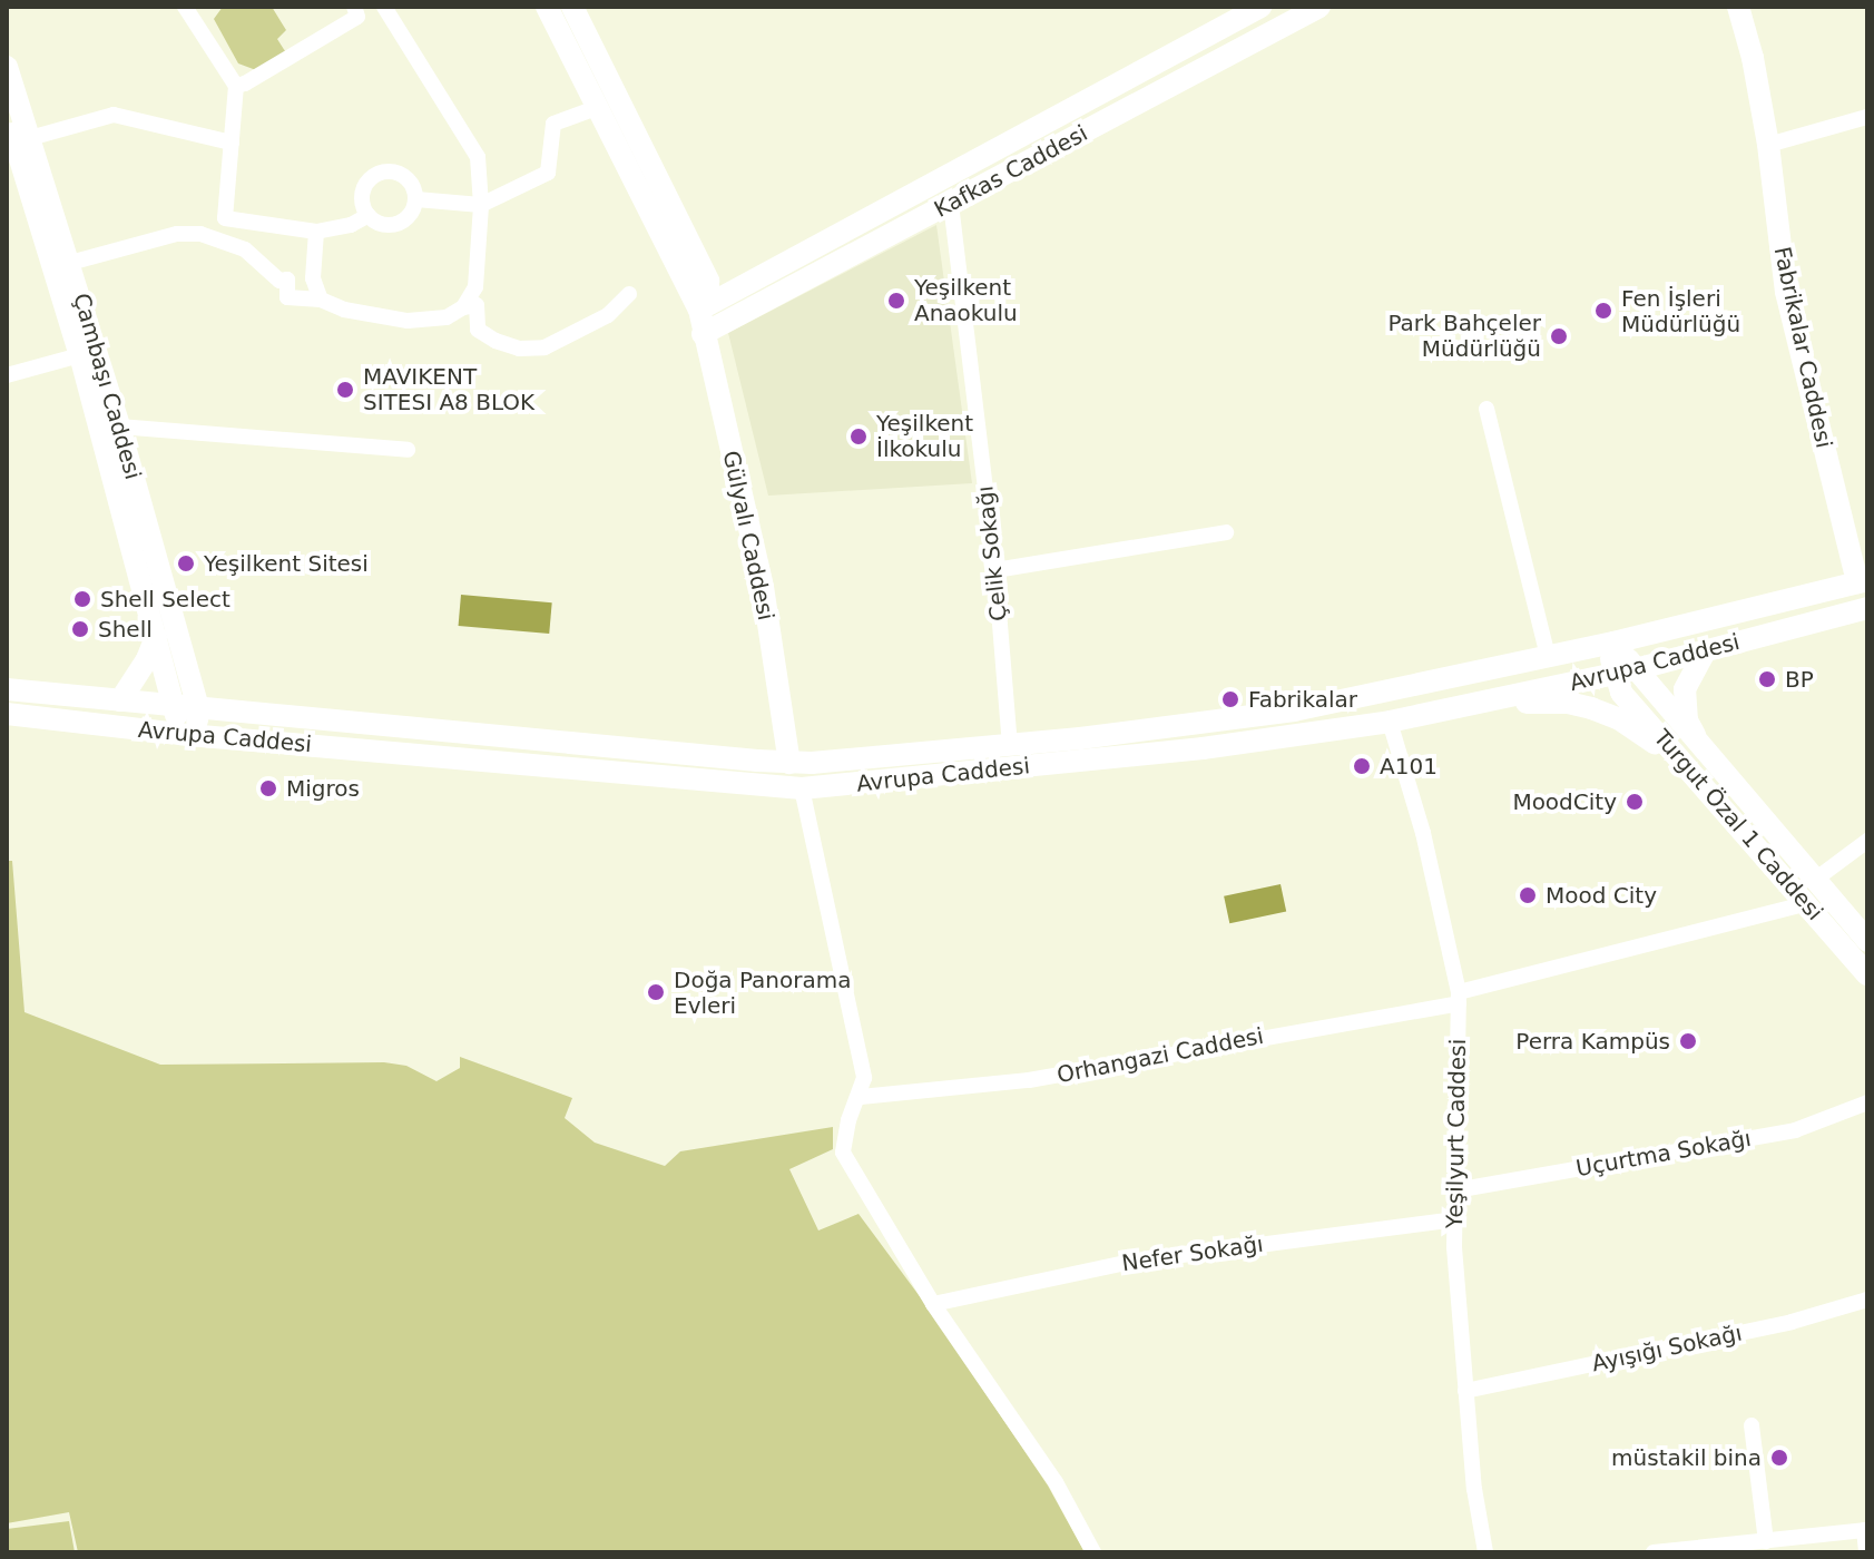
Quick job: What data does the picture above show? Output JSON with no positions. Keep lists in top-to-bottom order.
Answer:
{
  "streets": {
    "street": [
      "Kafkas Caddesi",
      "Fabrikalar Caddesi",
      "Çambaşı Caddesi",
      "Gülyalı Caddesi",
      "Çelik Sokağı",
      "Avrupa Caddesi",
      "Turgut Özal 1 Caddesi",
      "Orhangazi Caddesi",
      "Yeşilyurt Caddesi",
      "Uçurtma Sokağı",
      "Nefer Sokağı",
      "Ayışığı Sokağı"
    ]
  },
  "crossings": [
    ["Kafkas Caddesi", "Gülyalı Caddesi"],
    ["Kafkas Caddesi", "Çelik Sokağı"],
    ["Fabrikalar Caddesi", "Avrupa Caddesi"],
    ["Çambaşı Caddesi", "Avrupa Caddesi"],
    ["Gülyalı Caddesi", "Avrupa Caddesi"],
    ["Çelik Sokağı", "Avrupa Caddesi"],
    ["Avrupa Caddesi", "Turgut Özal 1 Caddesi"],
    ["Avrupa Caddesi", "Yeşilyurt Caddesi"],
    ["Turgut Özal 1 Caddesi", "Orhangazi Caddesi"],
    ["Orhangazi Caddesi", "Yeşilyurt Caddesi"],
    ["Yeşilyurt Caddesi", "Uçurtma Sokağı"],
    ["Yeşilyurt Caddesi", "Nefer Sokağı"],
    ["Yeşilyurt Caddesi", "Ayışığı Sokağı"]
  ],
  "places": [
    "Yeşilkent Anaokulu",
    "Fen İşleri Müdürlüğü",
    "Park Bahçeler Müdürlüğü",
    "MAVIKENT SITESI A8 BLOK",
    "Yeşilkent İlkokulu",
    "Yeşilkent Sitesi",
    "Shell Select",
    "Shell",
    "BP",
    "Fabrikalar",
    "A101",
    "Migros",
    "MoodCity",
    "Mood City",
    "Doğa Panorama Evleri",
    "Perra Kampüs",
    "müstakil bina"
  ]
}
